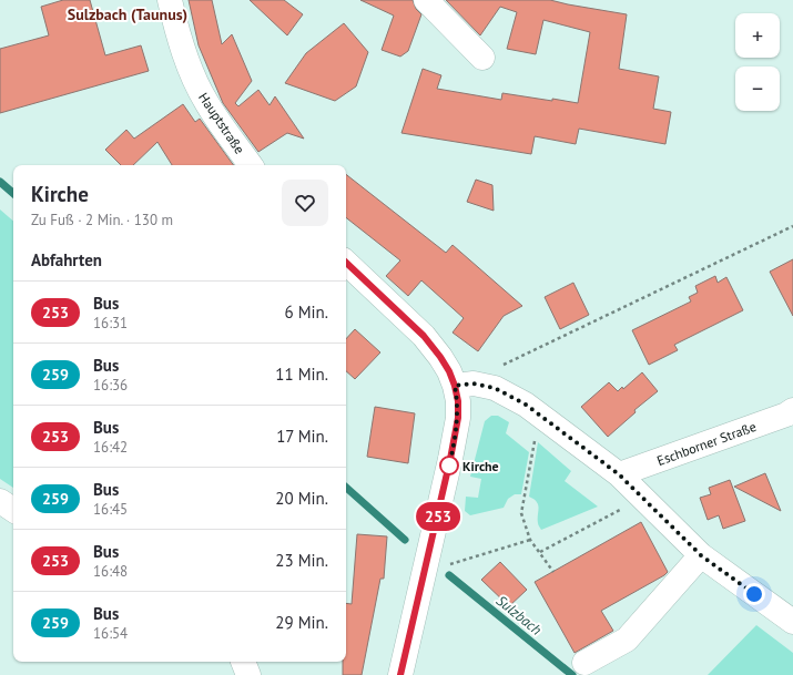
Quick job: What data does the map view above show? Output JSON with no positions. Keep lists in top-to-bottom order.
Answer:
{
  "streets": {
    "street": ["Hauptstraße", "Eschborner Straße"]
  },
  "districts": ["Sulzbach (Taunus)"],
  "water": ["Sulzbach"],
  "places": ["Kirche"],
  "lines": ["bus line 253"],
  "page": {
    "on_map": "253",
    "map_buttons": ["+", "−"],
    "heading": [
      ["Kirche", "Zu Fuß · 2 Min. · 130 m"],
      "Abfahrten"
    ],
    "list": [
      {
        "mark": "253",
        "name": "Bus",
        "note": "16:31",
        "value": "6 Min."
      },
      {
        "mark": "259",
        "name": "Bus",
        "note": "16:36",
        "value": "11 Min."
      },
      {
        "mark": "253",
        "name": "Bus",
        "note": "16:42",
        "value": "17 Min."
      },
      {
        "mark": "259",
        "name": "Bus",
        "note": "16:45",
        "value": "20 Min."
      },
      {
        "mark": "253",
        "name": "Bus",
        "note": "16:48",
        "value": "23 Min."
      },
      {
        "mark": "259",
        "name": "Bus",
        "note": "16:54",
        "value": "29 Min."
      }
    ]
  }
}
